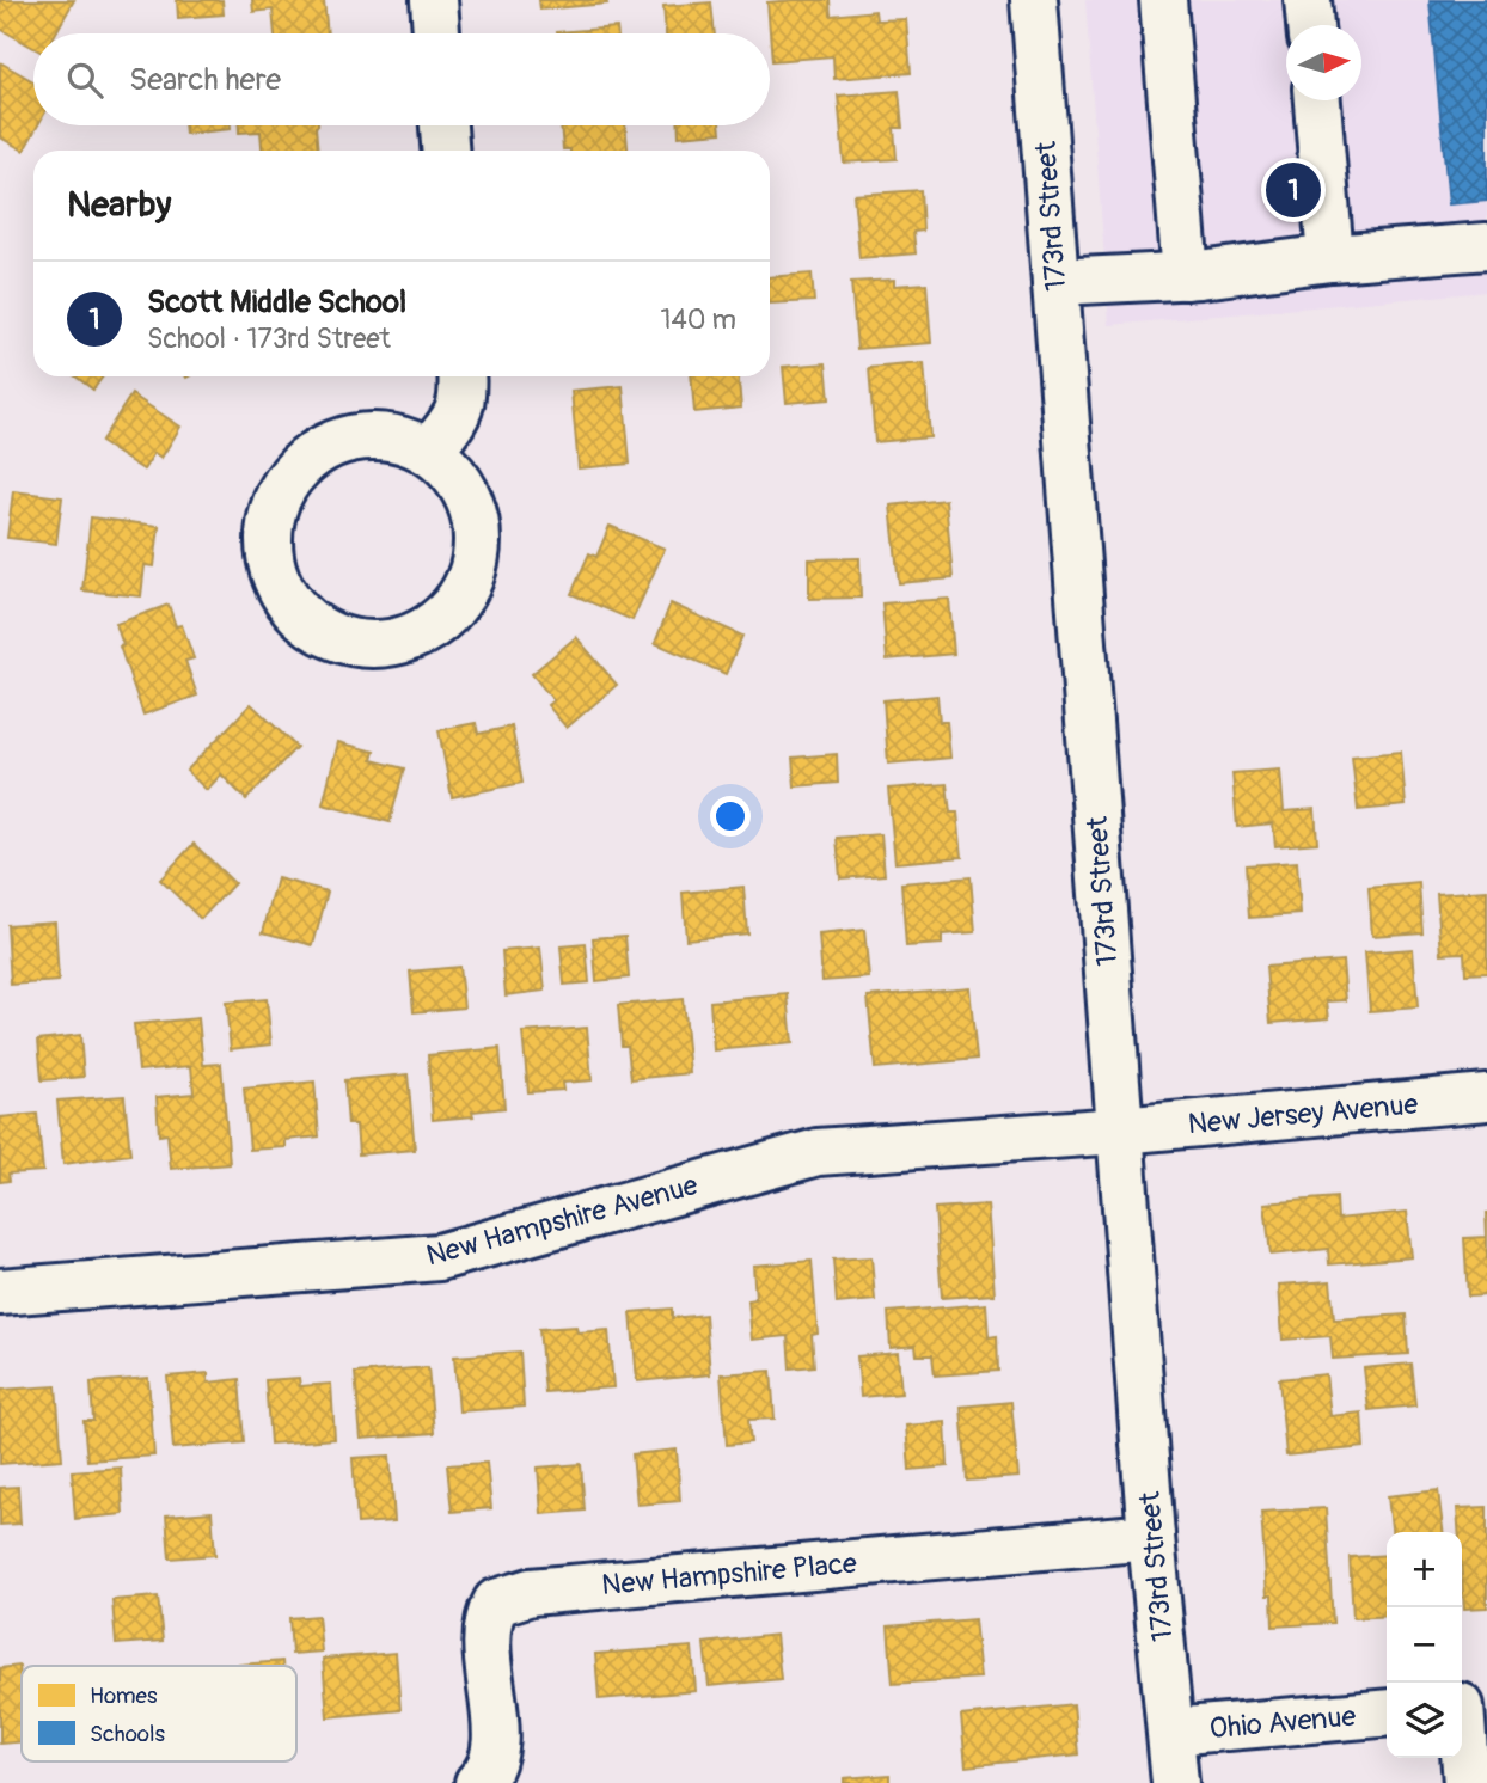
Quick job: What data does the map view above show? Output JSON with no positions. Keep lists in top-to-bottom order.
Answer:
{
  "streets": {
    "street": [
      "173rd Street",
      "New Jersey Avenue",
      "New Hampshire Avenue",
      "New Hampshire Place",
      "Ohio Avenue"
    ]
  },
  "crossings": [
    ["173rd Street", "New Jersey Avenue"],
    ["173rd Street", "New Hampshire Avenue"],
    ["173rd Street", "New Hampshire Place"],
    ["173rd Street", "Ohio Avenue"],
    ["New Jersey Avenue", "New Hampshire Avenue"]
  ],
  "legend": ["Homes", "Schools"],
  "north": "right",
  "page": {
    "search": "Search here",
    "heading": "Nearby",
    "pins": "1",
    "list": [
      {
        "mark": "1",
        "name": "Scott Middle School",
        "note": "School · 173rd Street",
        "value": "140 m"
      }
    ],
    "map_buttons": ["+", "−"]
  }
}
